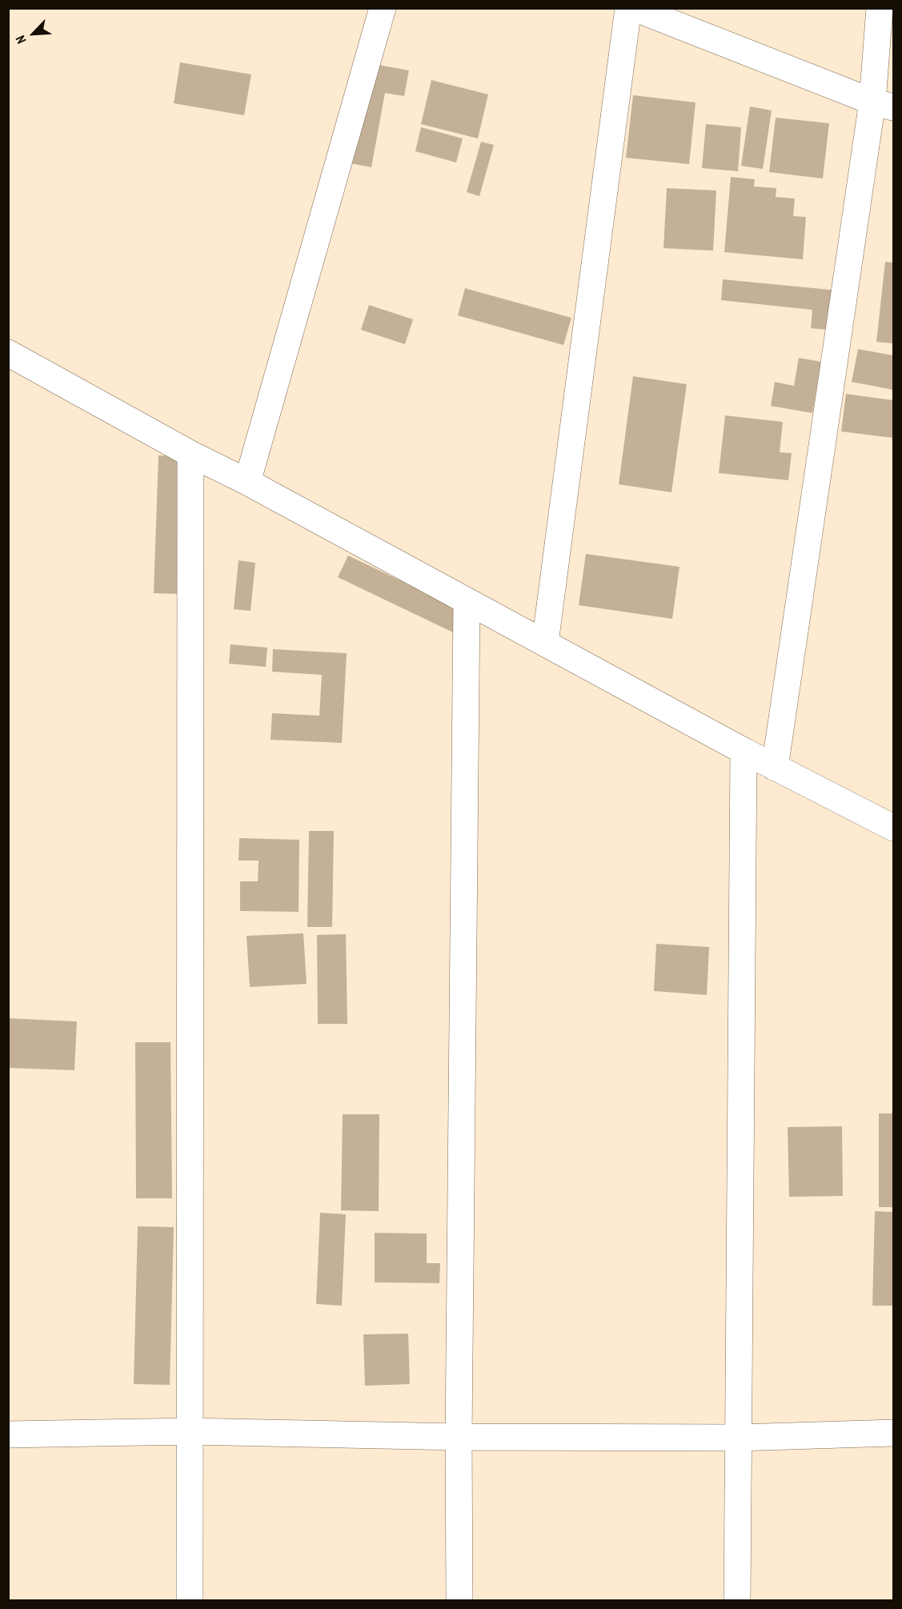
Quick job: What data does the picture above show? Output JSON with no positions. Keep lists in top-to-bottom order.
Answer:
{
  "north": "bottom left"
}
